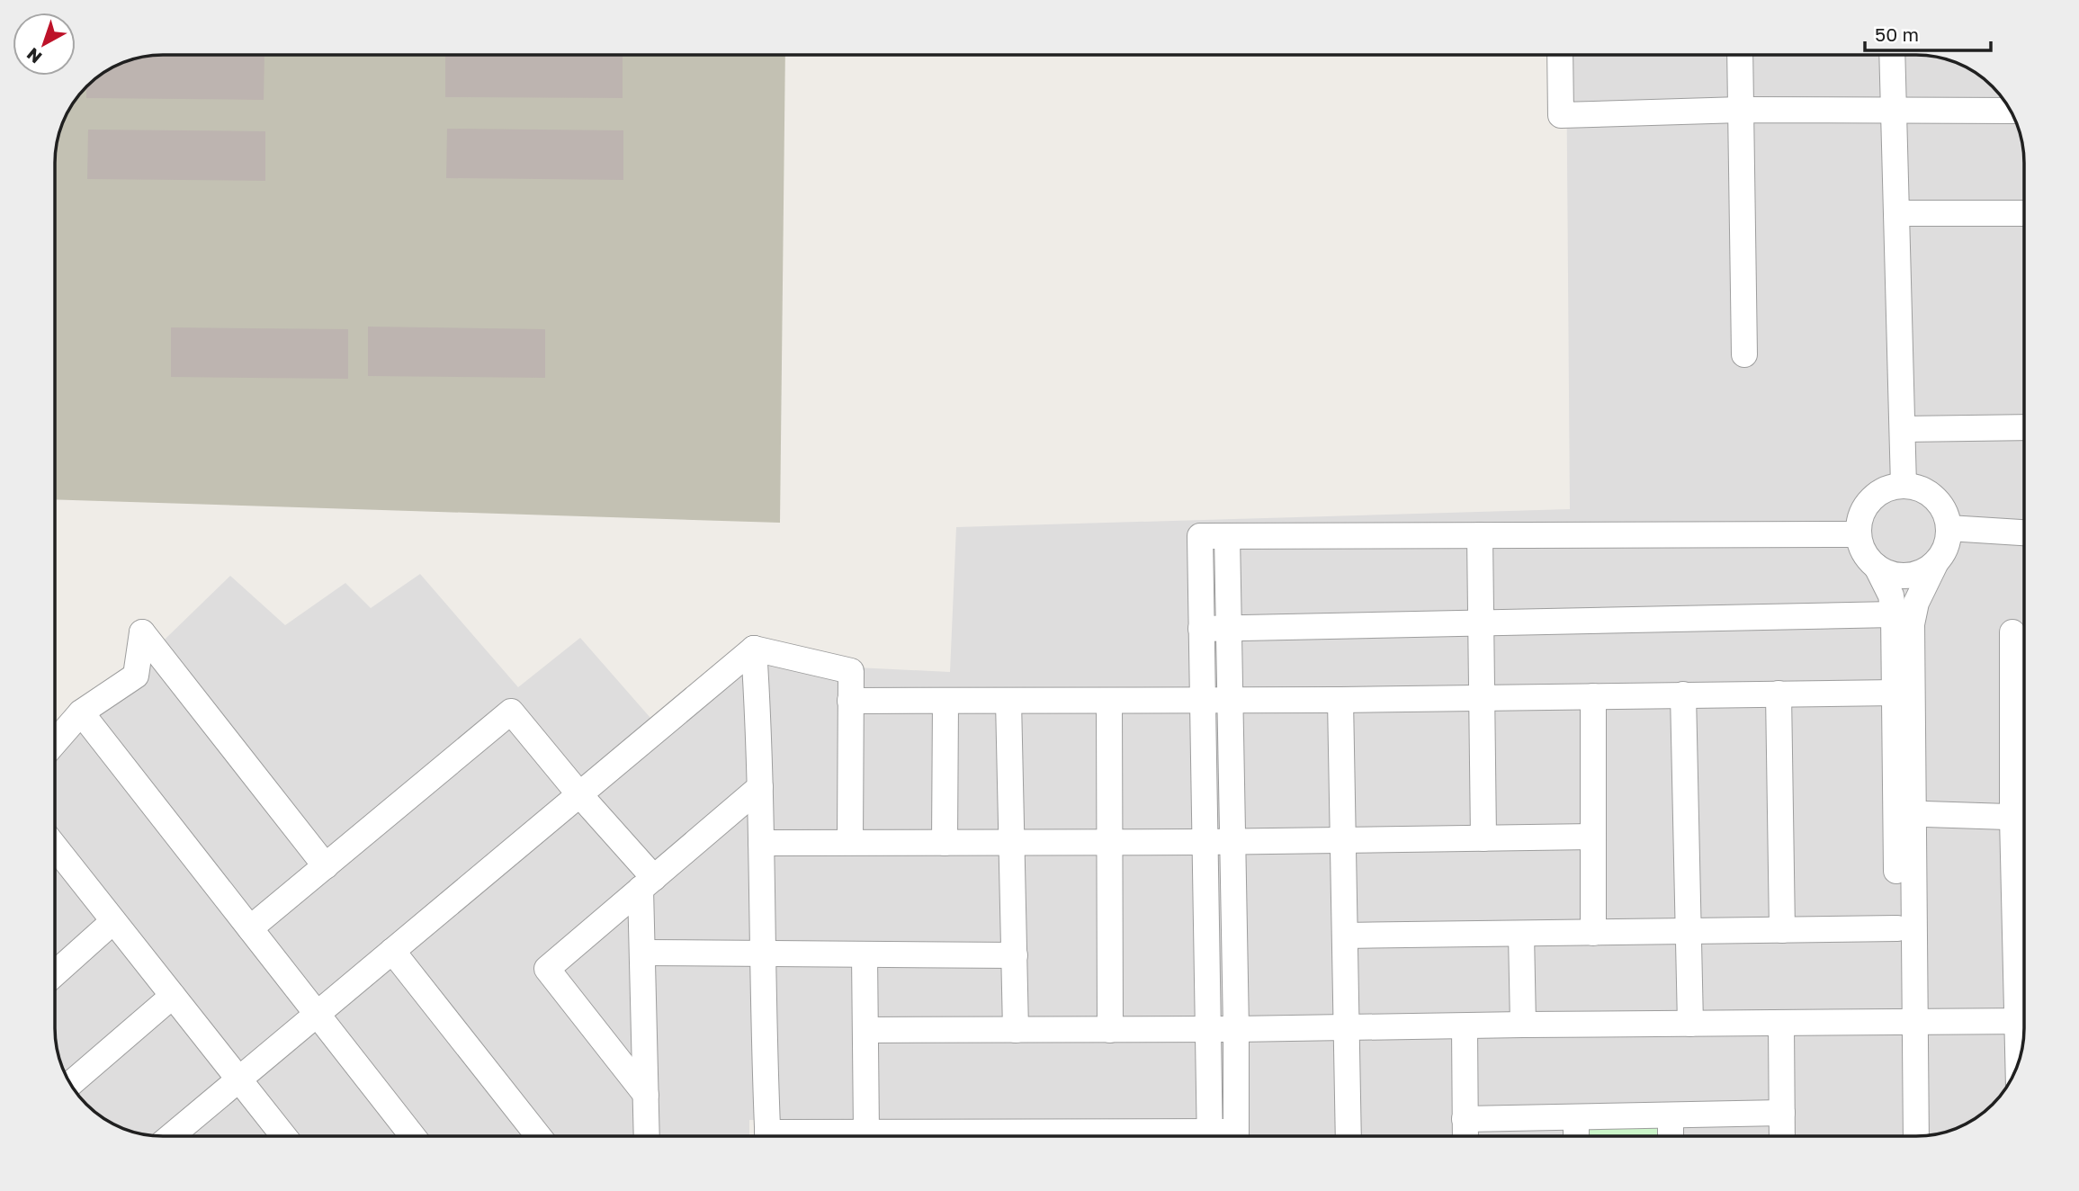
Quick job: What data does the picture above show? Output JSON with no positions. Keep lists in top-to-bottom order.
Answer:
{
  "scale_bar": "50 m",
  "north": "bottom left"
}
